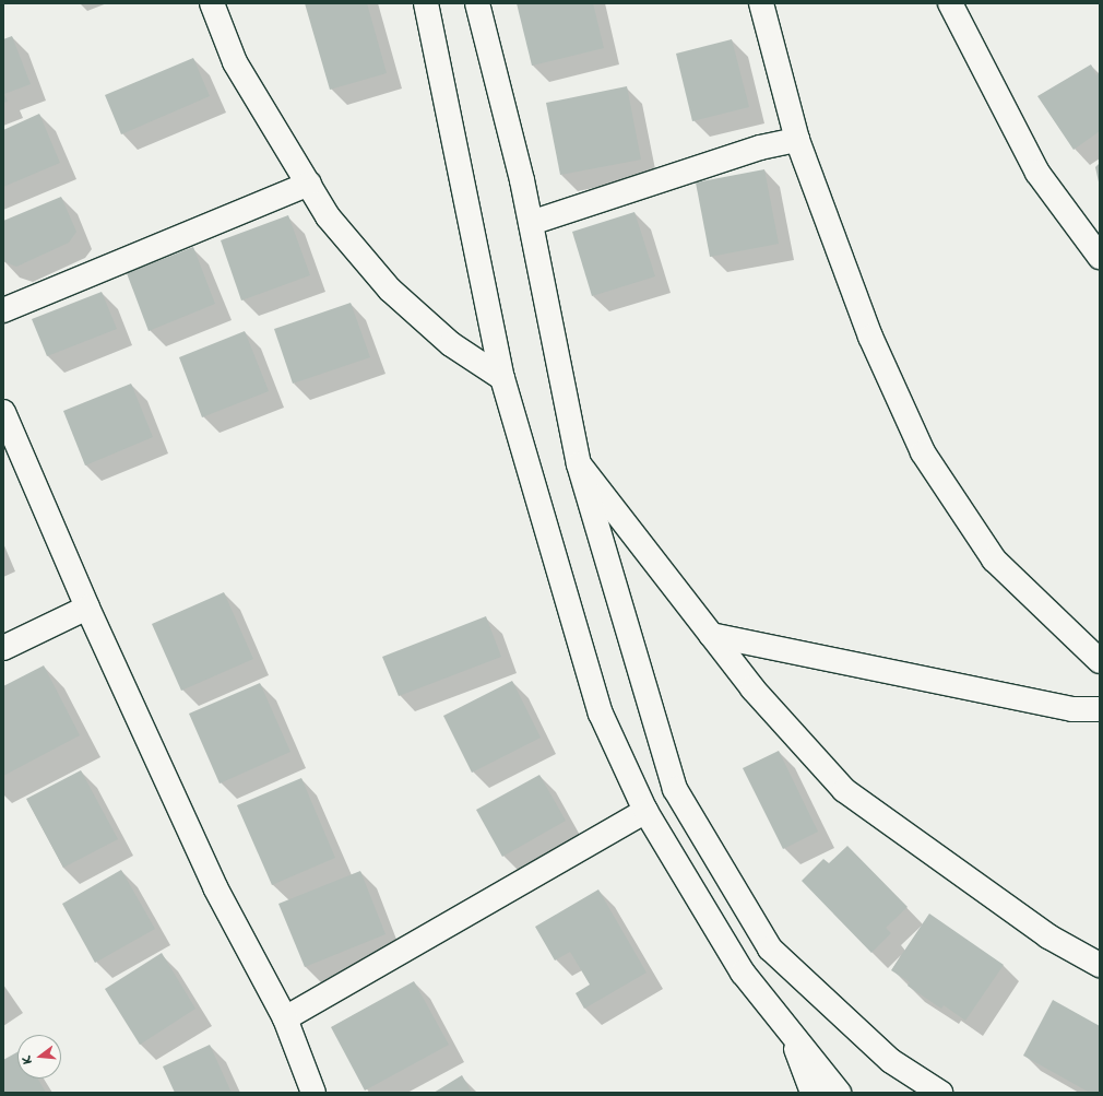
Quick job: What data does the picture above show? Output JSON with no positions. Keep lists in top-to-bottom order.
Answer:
{
  "north": "left"
}
